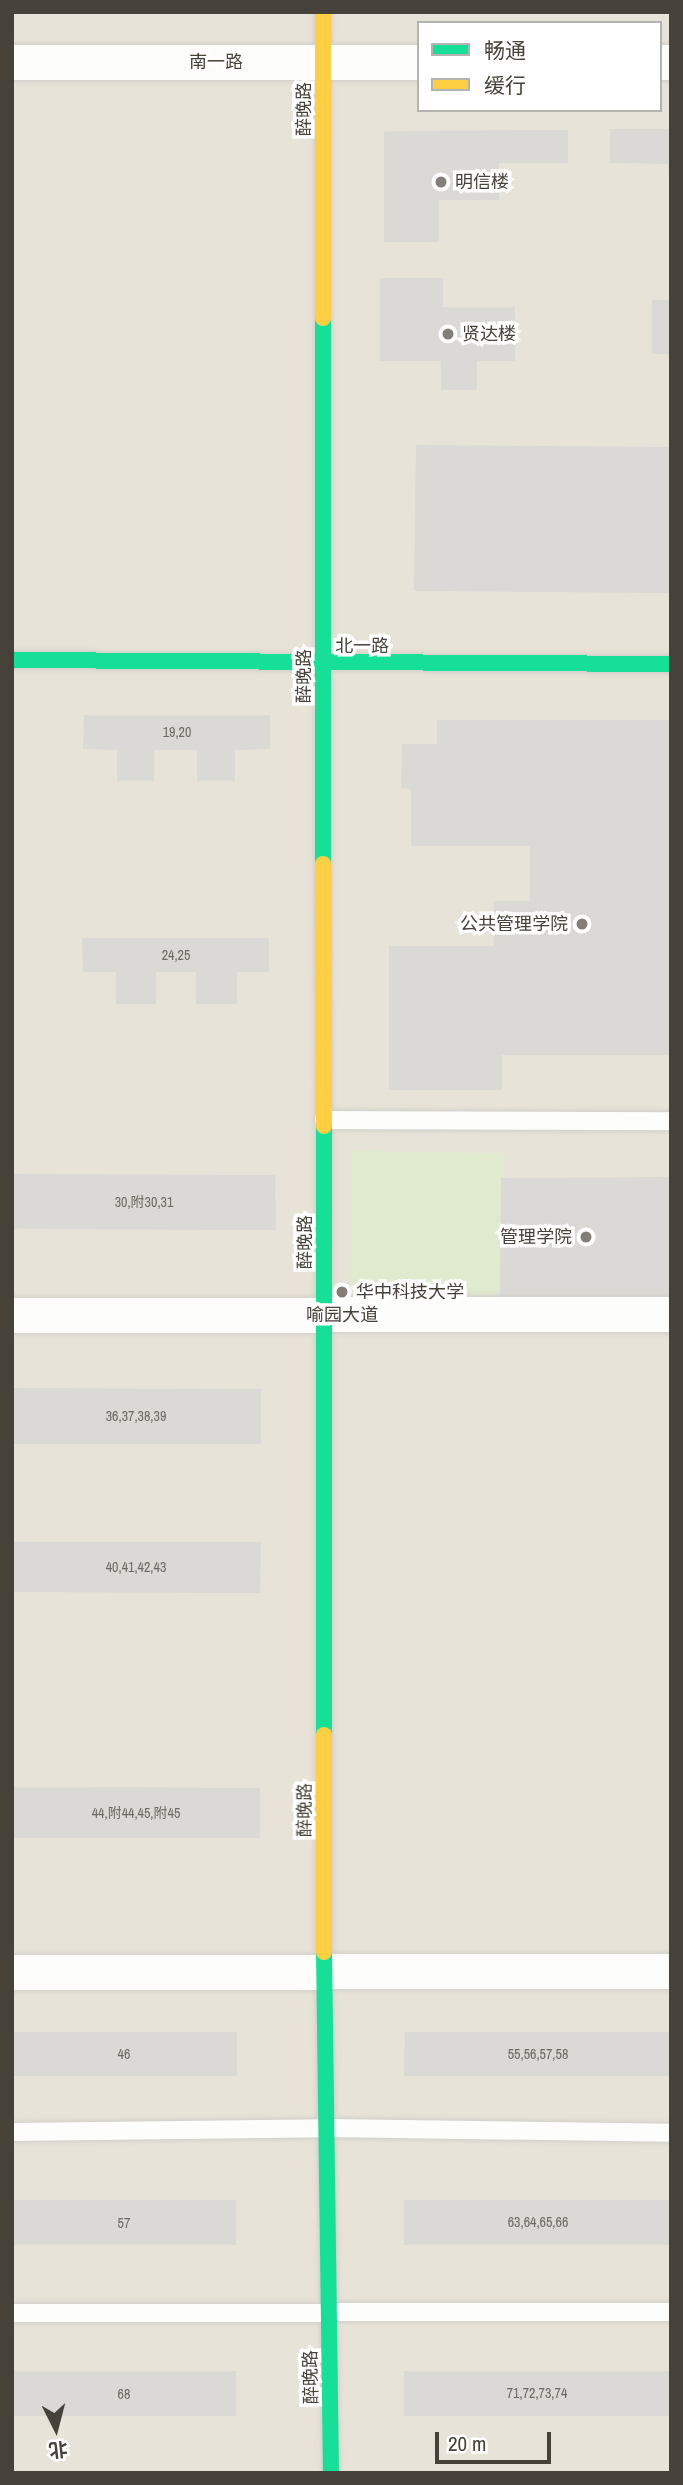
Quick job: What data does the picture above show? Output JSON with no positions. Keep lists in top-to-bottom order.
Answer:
{
  "streets": {
    "street": [
      "南一路",
      "醉晚路",
      "北一路",
      "喻园大道"
    ]
  },
  "crossings": [
    ["南一路", "醉晚路"],
    ["醉晚路", "北一路"],
    ["醉晚路", "喻园大道"]
  ],
  "places": [
    "明信楼",
    "贤达楼",
    "公共管理学院",
    "管理学院",
    "华中科技大学"
  ],
  "house_numbers": [
    "19,20",
    "24,25",
    "30,附30,31",
    "36,37,38,39",
    "40,41,42,43",
    "44,附44,45,附45",
    "46",
    "55,56,57,58",
    "63,64,65,66",
    "57",
    "71,72,73,74",
    "68"
  ],
  "legend": ["畅通", "缓行"],
  "scale_bar": "20 m",
  "north": "bottom"
}
